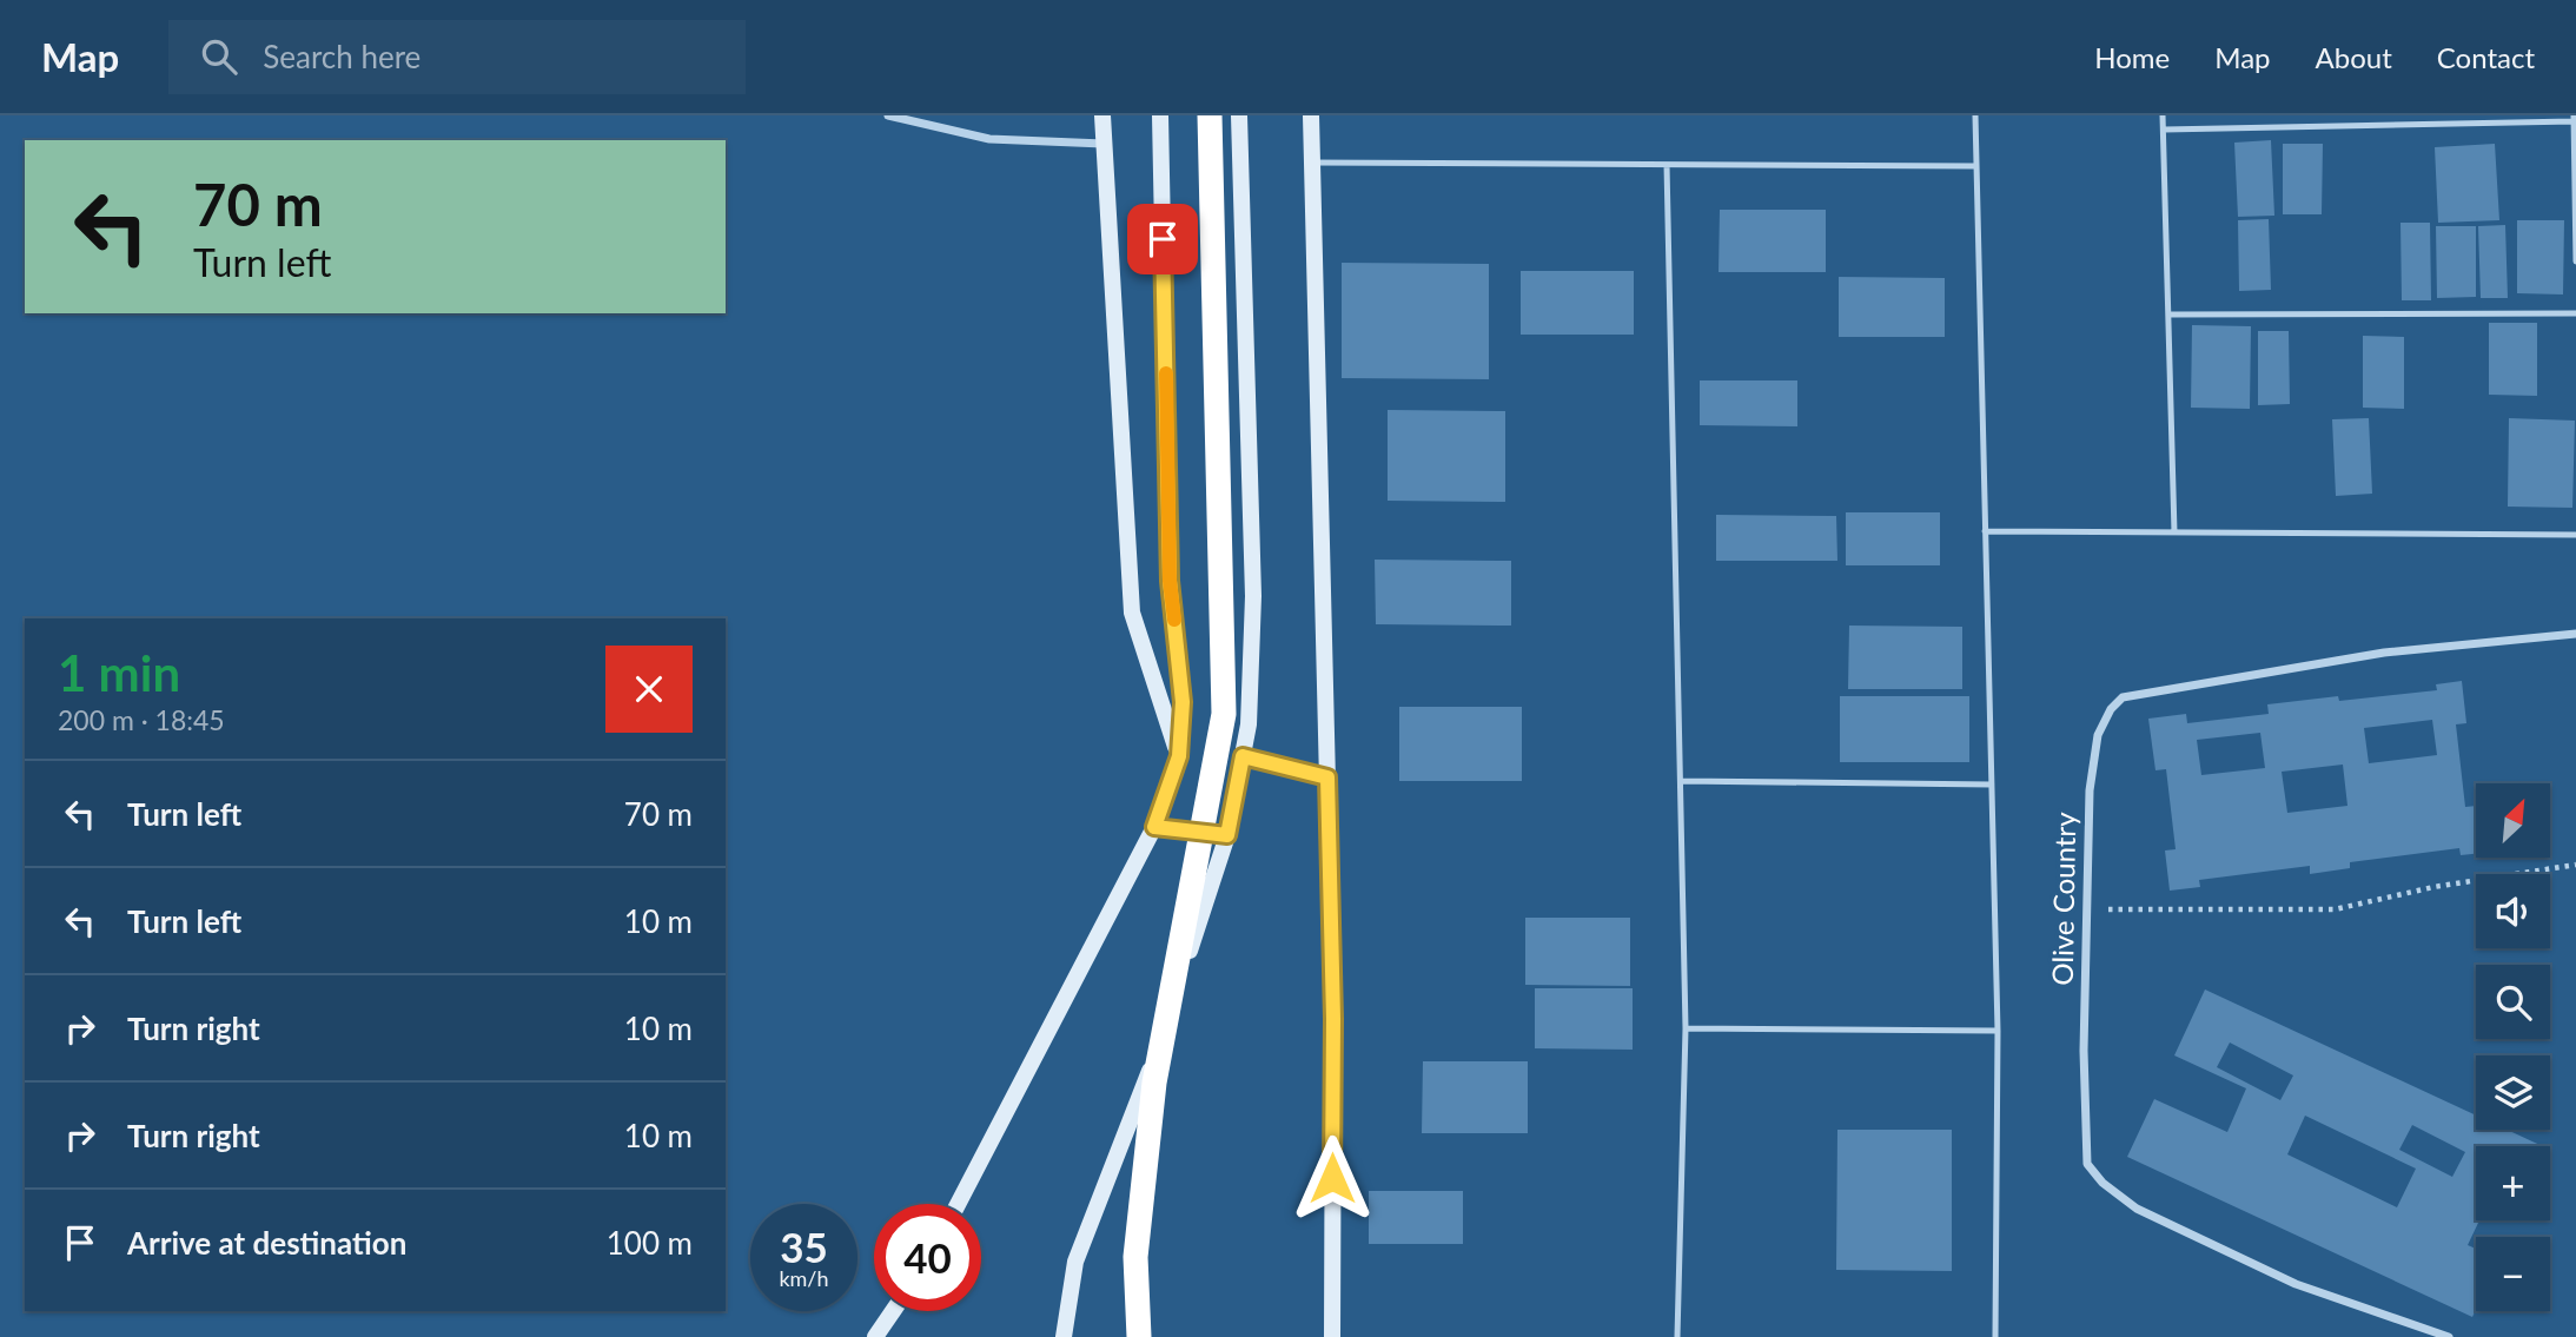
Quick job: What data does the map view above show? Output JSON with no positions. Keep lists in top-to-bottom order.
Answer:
{
  "streets": {
    "street": ["Olive Country"]
  },
  "north": "top right",
  "page": {
    "header": "Map",
    "search": "Search here",
    "nav": [
      "Home",
      "Map",
      "About",
      "Contact"
    ],
    "turn": ["70 m", "Turn left"],
    "heading": ["1 min", "200 m · 18:45"],
    "list": [
      {
        "name": "Turn left",
        "value": "70 m"
      },
      {
        "name": "Turn left",
        "value": "10 m"
      },
      {
        "name": "Turn right",
        "value": "10 m"
      },
      {
        "name": "Turn right",
        "value": "10 m"
      },
      {
        "name": "Arrive at destination",
        "value": "100 m"
      }
    ],
    "map_buttons": ["+", "−"],
    "speed": "35 km/h",
    "limit": "40"
  }
}
